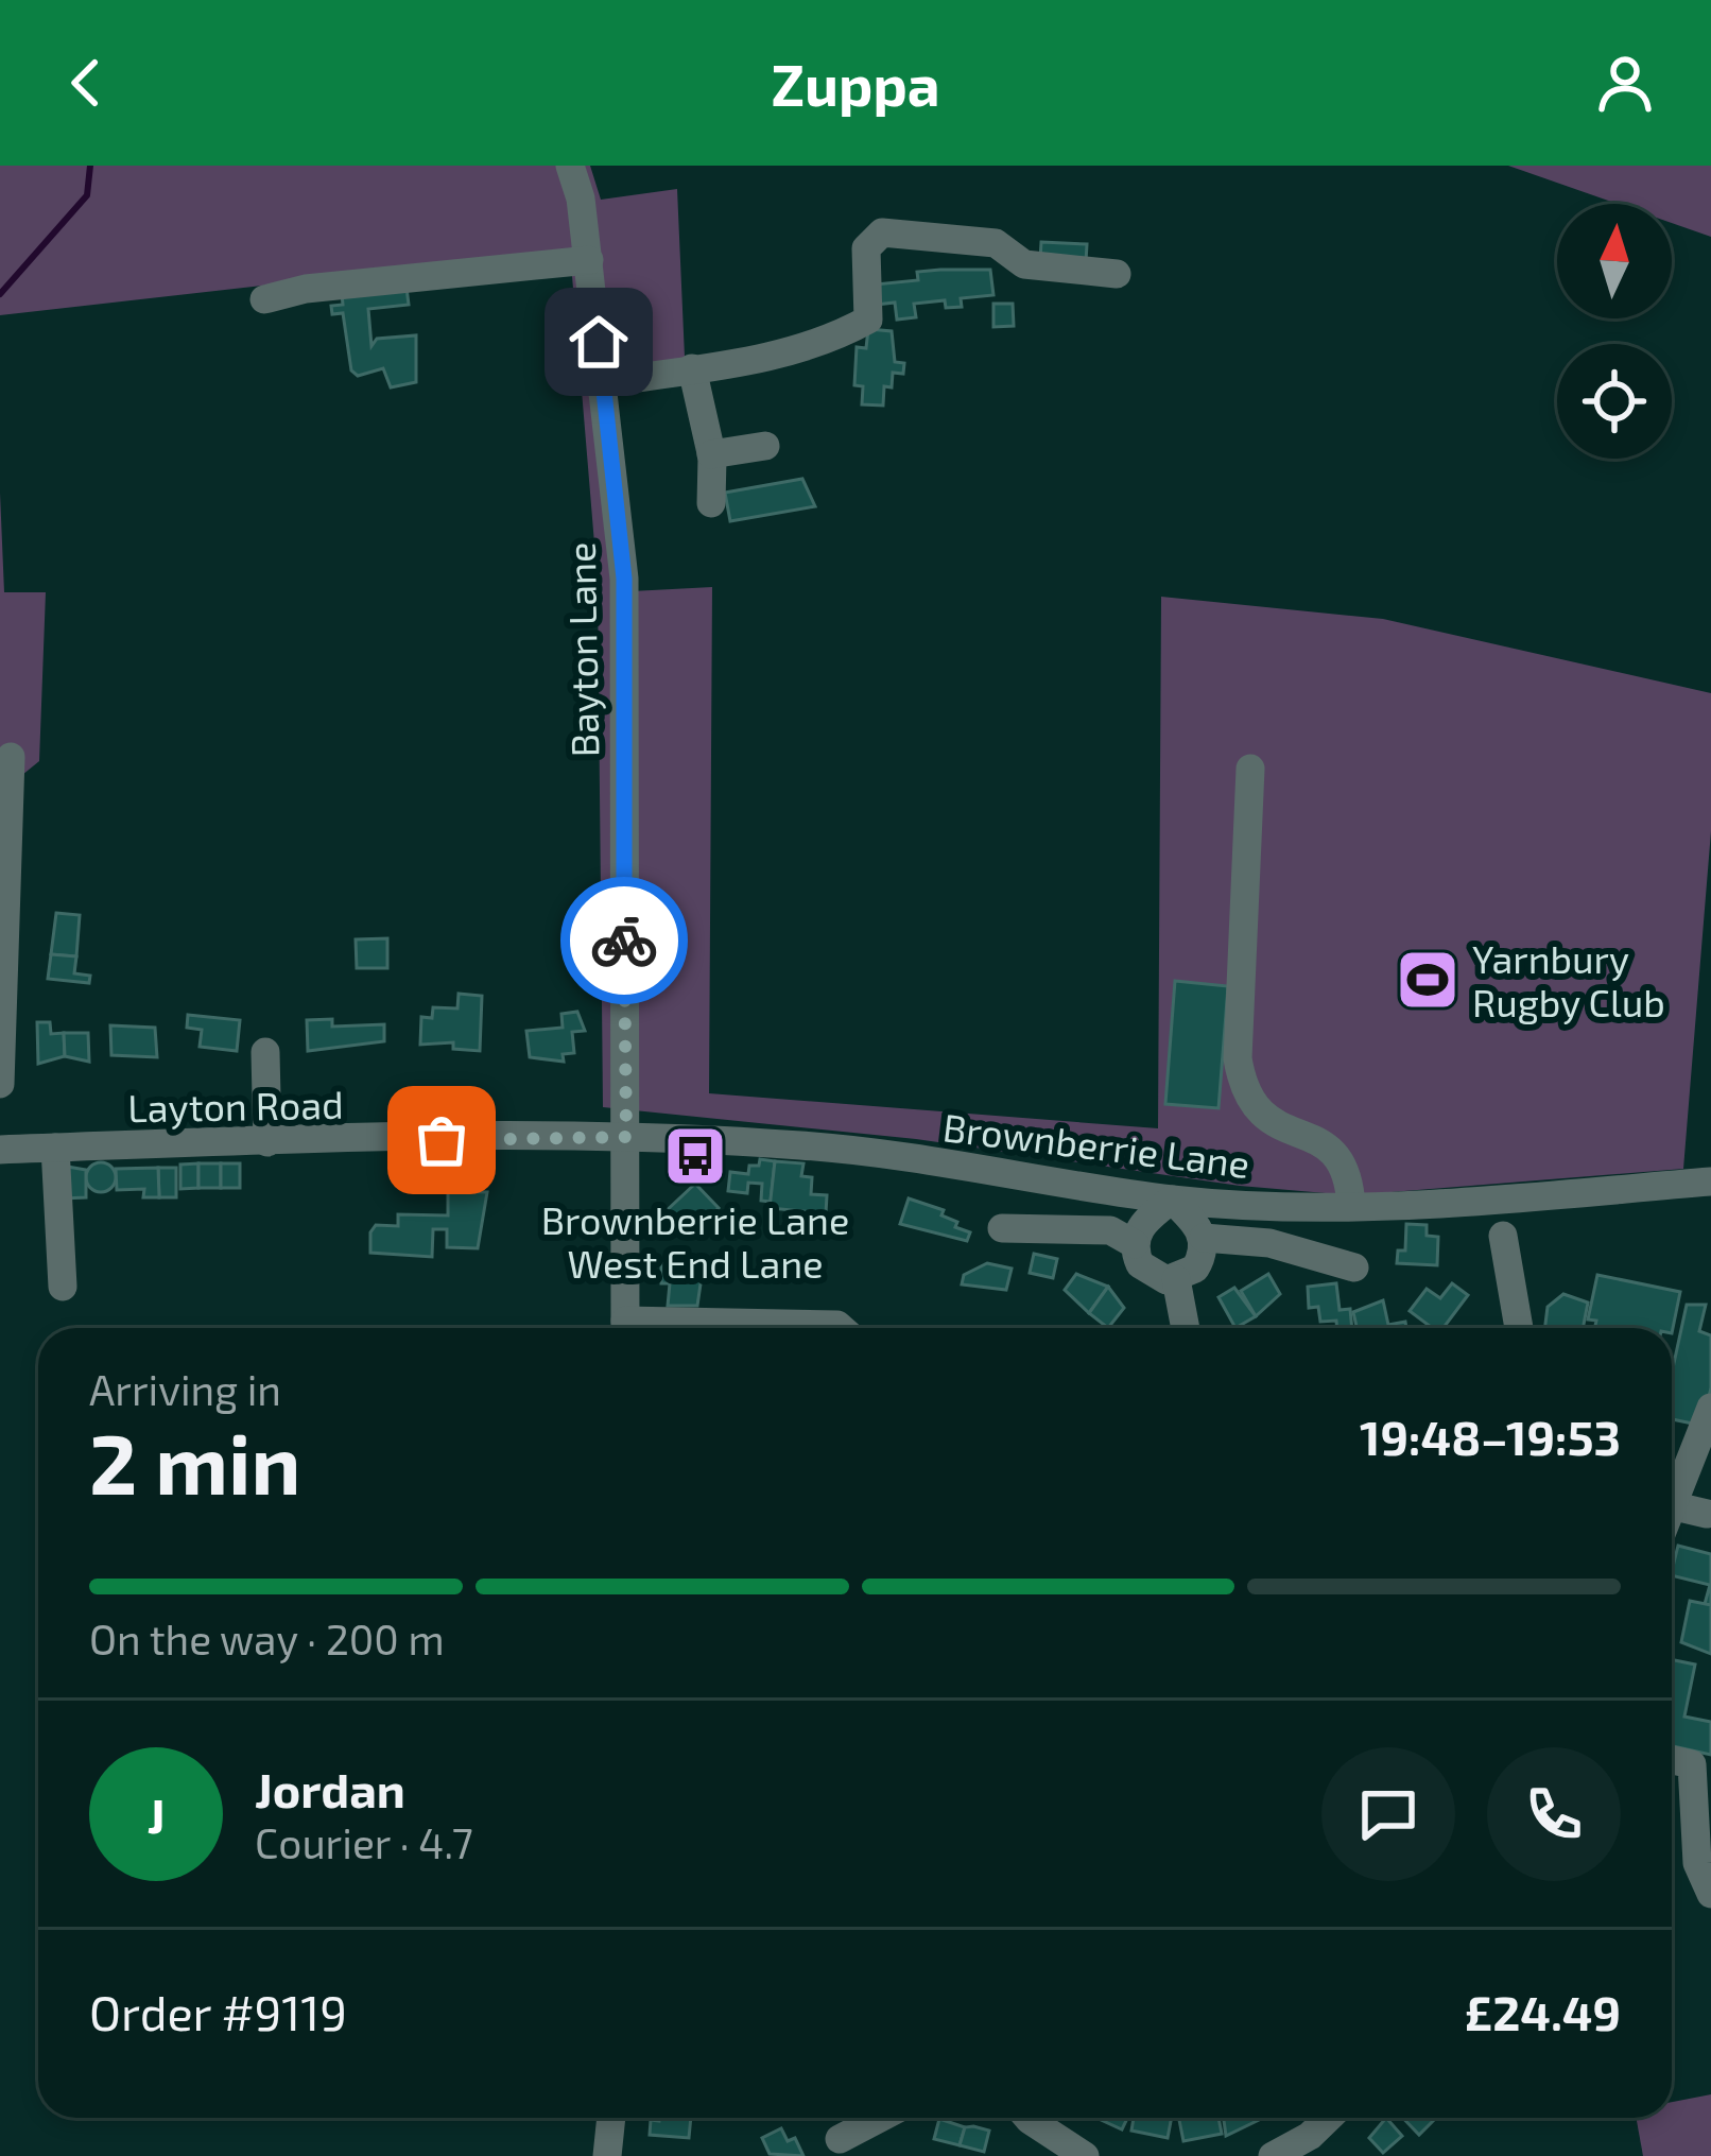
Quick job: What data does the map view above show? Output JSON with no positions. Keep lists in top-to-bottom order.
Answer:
{
  "streets": {
    "street": ["Bayton Lane", "Layton Road", "Brownberrie Lane"]
  },
  "crossings": [
    ["Bayton Lane", "Layton Road"],
    ["Bayton Lane", "Brownberrie Lane"],
    ["Layton Road", "Brownberrie Lane"]
  ],
  "places": {
    "sports": ["Yarnbury Rugby Club"],
    "bus stop": ["Brownberrie Lane West End Lane"]
  },
  "north": "top",
  "page": {
    "header": "Zuppa",
    "heading": ["2 min", "Arriving in", "19:48–19:53"],
    "panel": [
      "Jordan",
      "Courier · 4.7",
      "Order #9119",
      "£24.49"
    ],
    "bar": "On the way · 200 m",
    "round": "J"
  }
}
